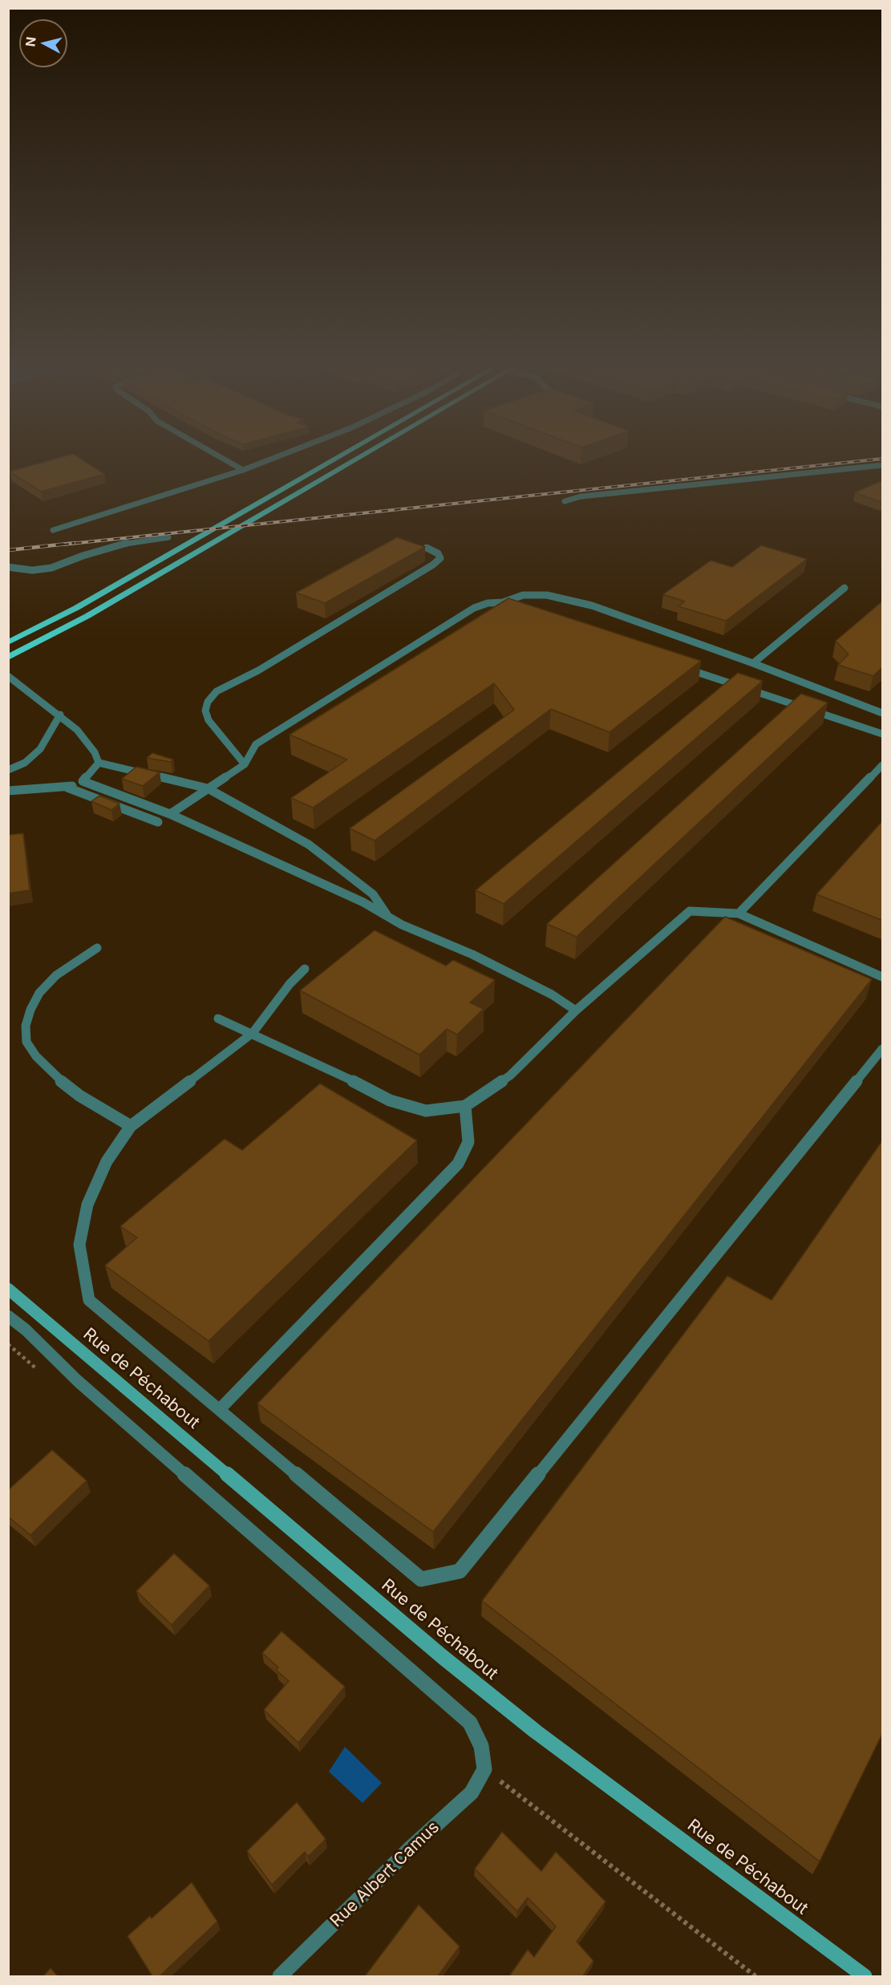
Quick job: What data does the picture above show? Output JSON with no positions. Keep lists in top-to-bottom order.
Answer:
{
  "streets": {
    "street": ["Rue de Péchabout", "Rue Albert Camus"]
  },
  "north": "left"
}
